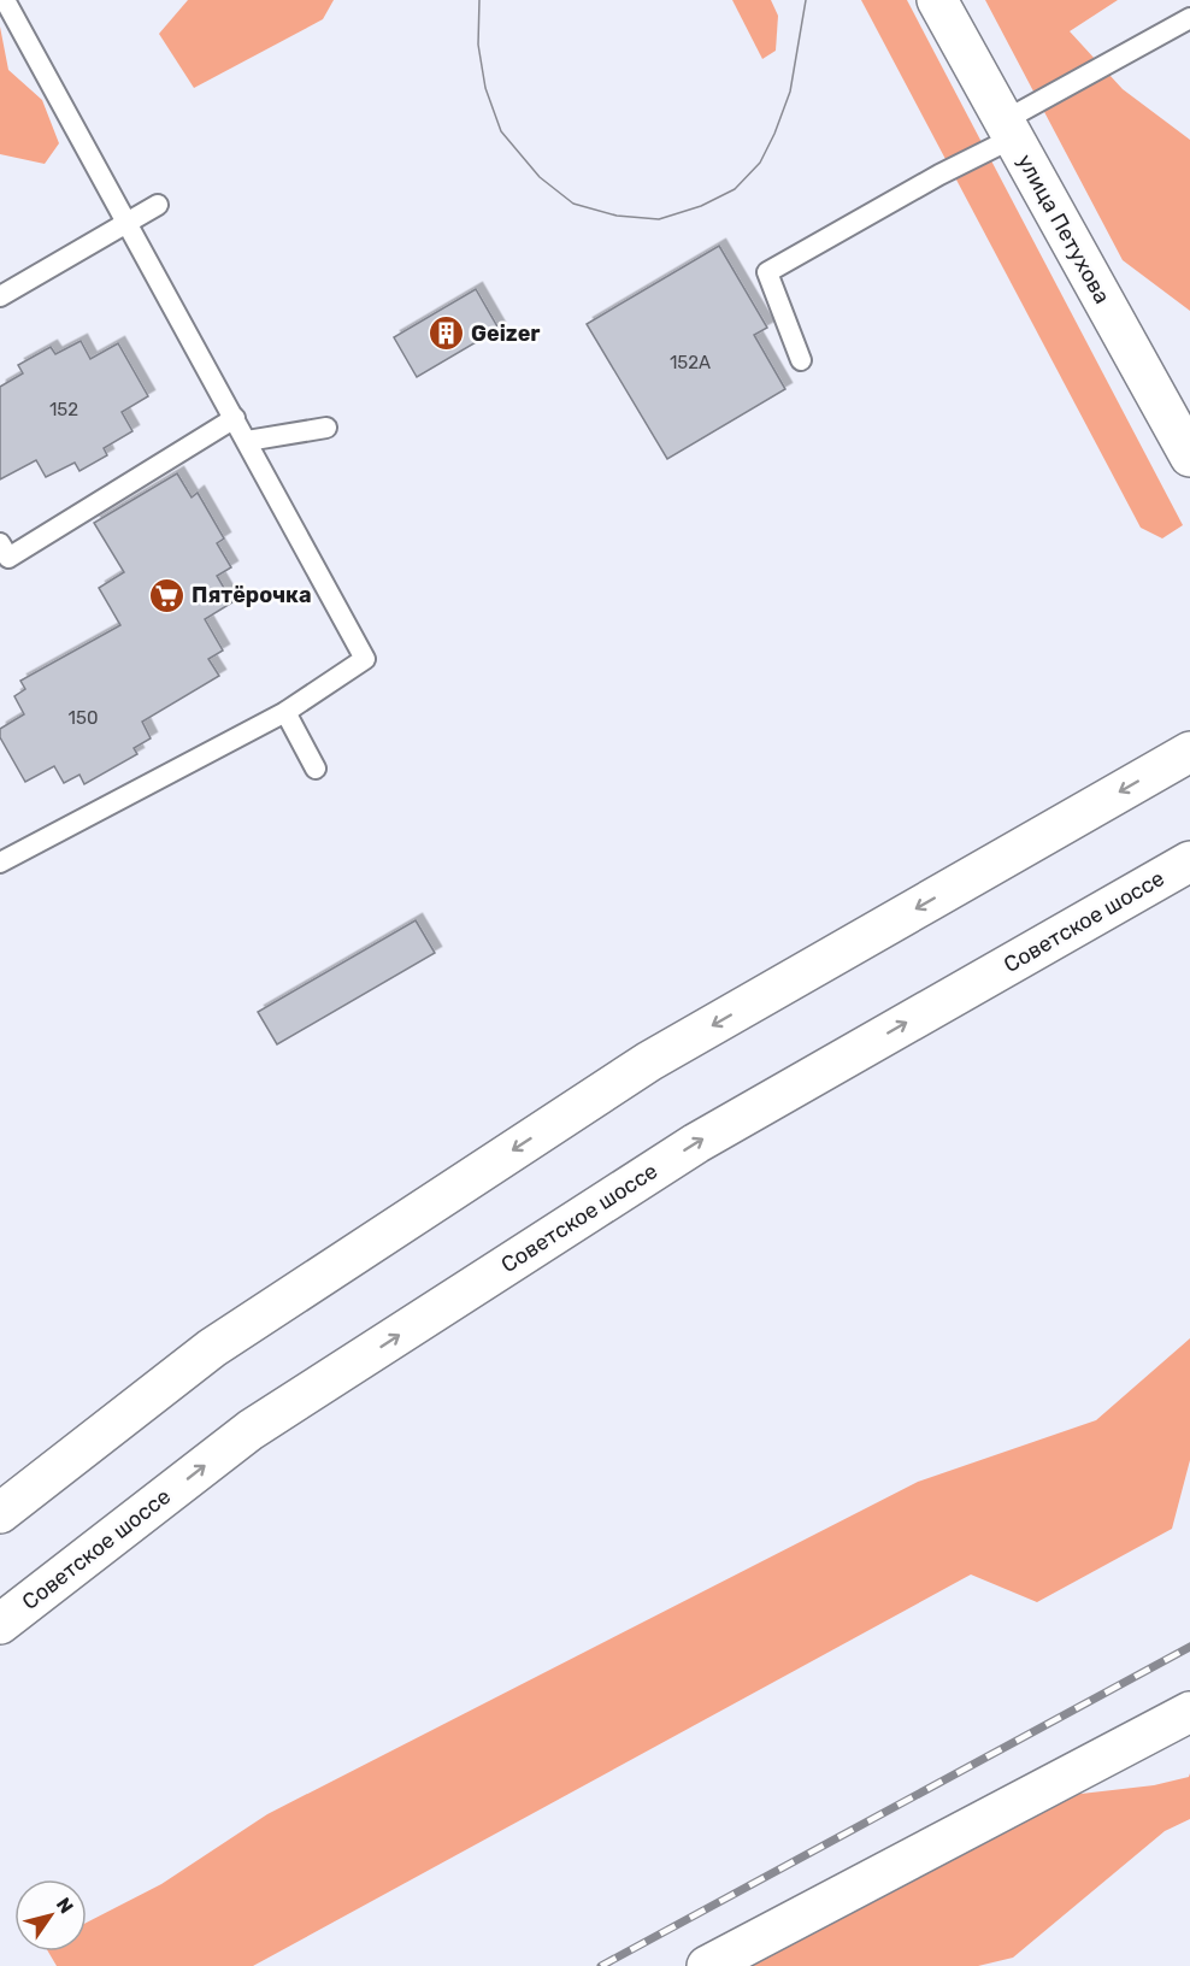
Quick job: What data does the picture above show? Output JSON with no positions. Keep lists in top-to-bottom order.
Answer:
{
  "streets": {
    "main road": ["улица Петухова", "Советское шоссе"]
  },
  "places": {
    "building": ["Geizer"],
    "supermarket": ["Пятёрочка"]
  },
  "house_numbers": ["152А", "152", "150"],
  "north": "top right"
}
